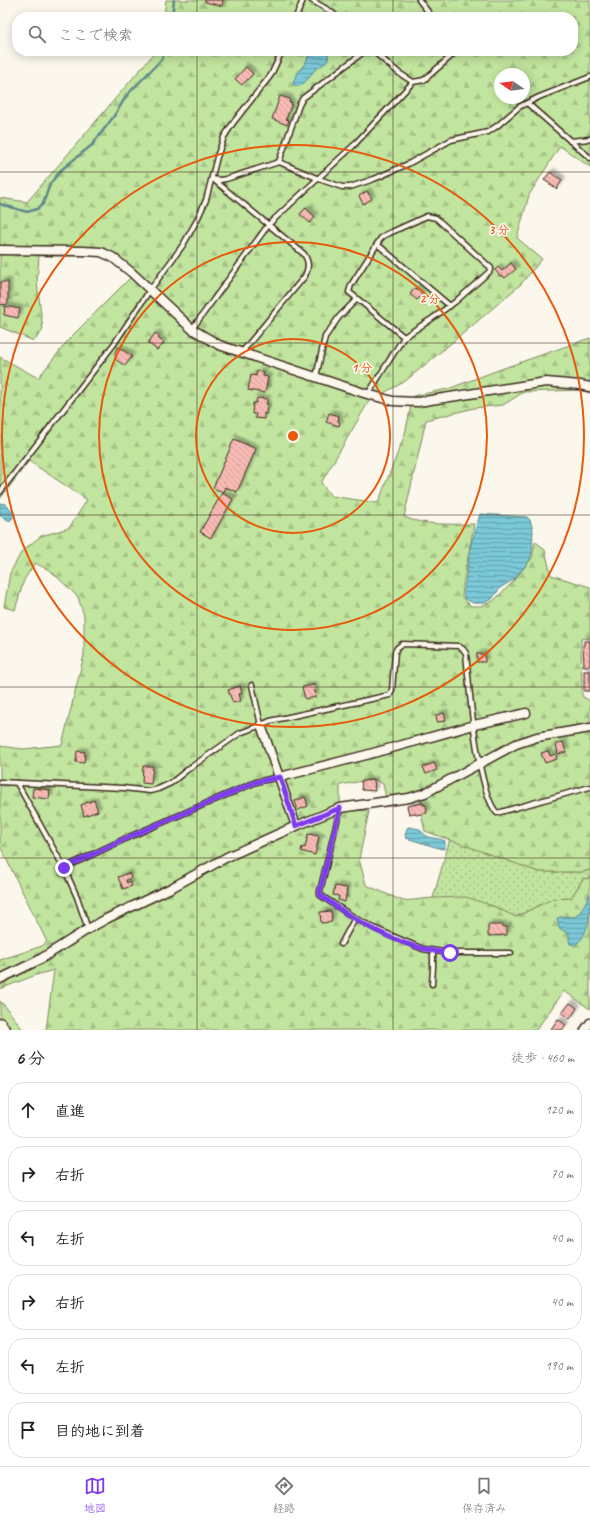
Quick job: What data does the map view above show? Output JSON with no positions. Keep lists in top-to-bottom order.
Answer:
{
  "north": "left",
  "page": {
    "search": "ここで検索",
    "heading": ["6 分", "徒歩 · 460 m"],
    "list": [
      ["直進", "120 m"],
      ["右折", "70 m"],
      ["左折", "40 m"],
      ["右折", "40 m"],
      ["左折", "190 m"],
      "目的地に到着"
    ],
    "nav": ["地図", "経路", "保存済み"]
  },
  "rings": ["3 分", "2 分", "1 分"]
}
